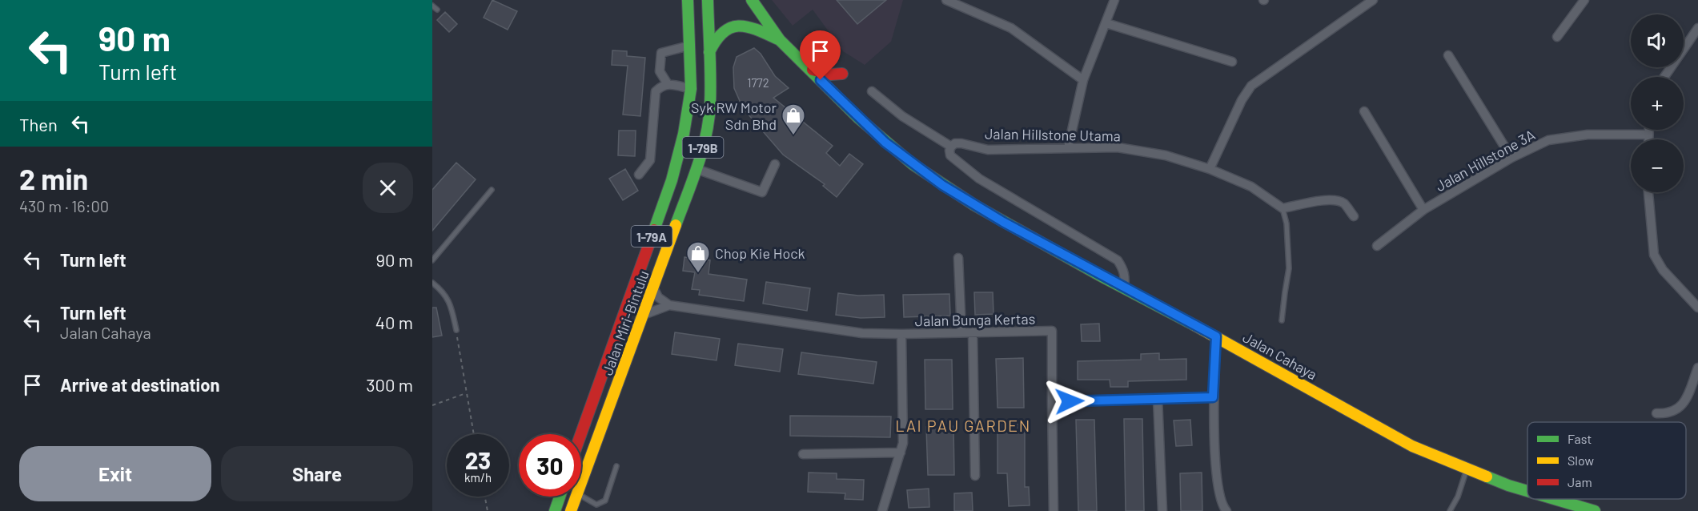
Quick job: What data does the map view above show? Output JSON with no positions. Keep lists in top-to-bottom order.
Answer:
{
  "streets": {
    "main road": [
      "1-79B",
      "1-79A",
      "Jalan Miri-Bintulu",
      "Jalan Cahaya"
    ],
    "street": ["Jalan Hillstone Utama", "Jalan Hillstone 3A", "Jalan Bunga Kertas"]
  },
  "crossings": [
    ["Jalan Bunga Kertas", "Jalan Miri-Bintulu"]
  ],
  "districts": ["LAI PAU GARDEN"],
  "places": {
    "shop": ["Syk RW Motor Sdn Bhd", "Chop Kie Hock"]
  },
  "house_numbers": ["1772"],
  "legend": ["Fast", "Slow", "Jam"],
  "page": {
    "turn": ["90 m", "Turn left"],
    "map_buttons": ["+", "−"],
    "then": "Then",
    "heading": ["2 min", "430 m · 16:00"],
    "list": [
      {
        "name": "Turn left",
        "value": "90 m"
      },
      {
        "name": "Turn left",
        "note": "Jalan Cahaya",
        "value": "40 m"
      },
      {
        "name": "Arrive at destination",
        "value": "300 m"
      }
    ],
    "speed": "23 km/h",
    "limit": "30",
    "buttons": ["Exit", "Share"]
  }
}
